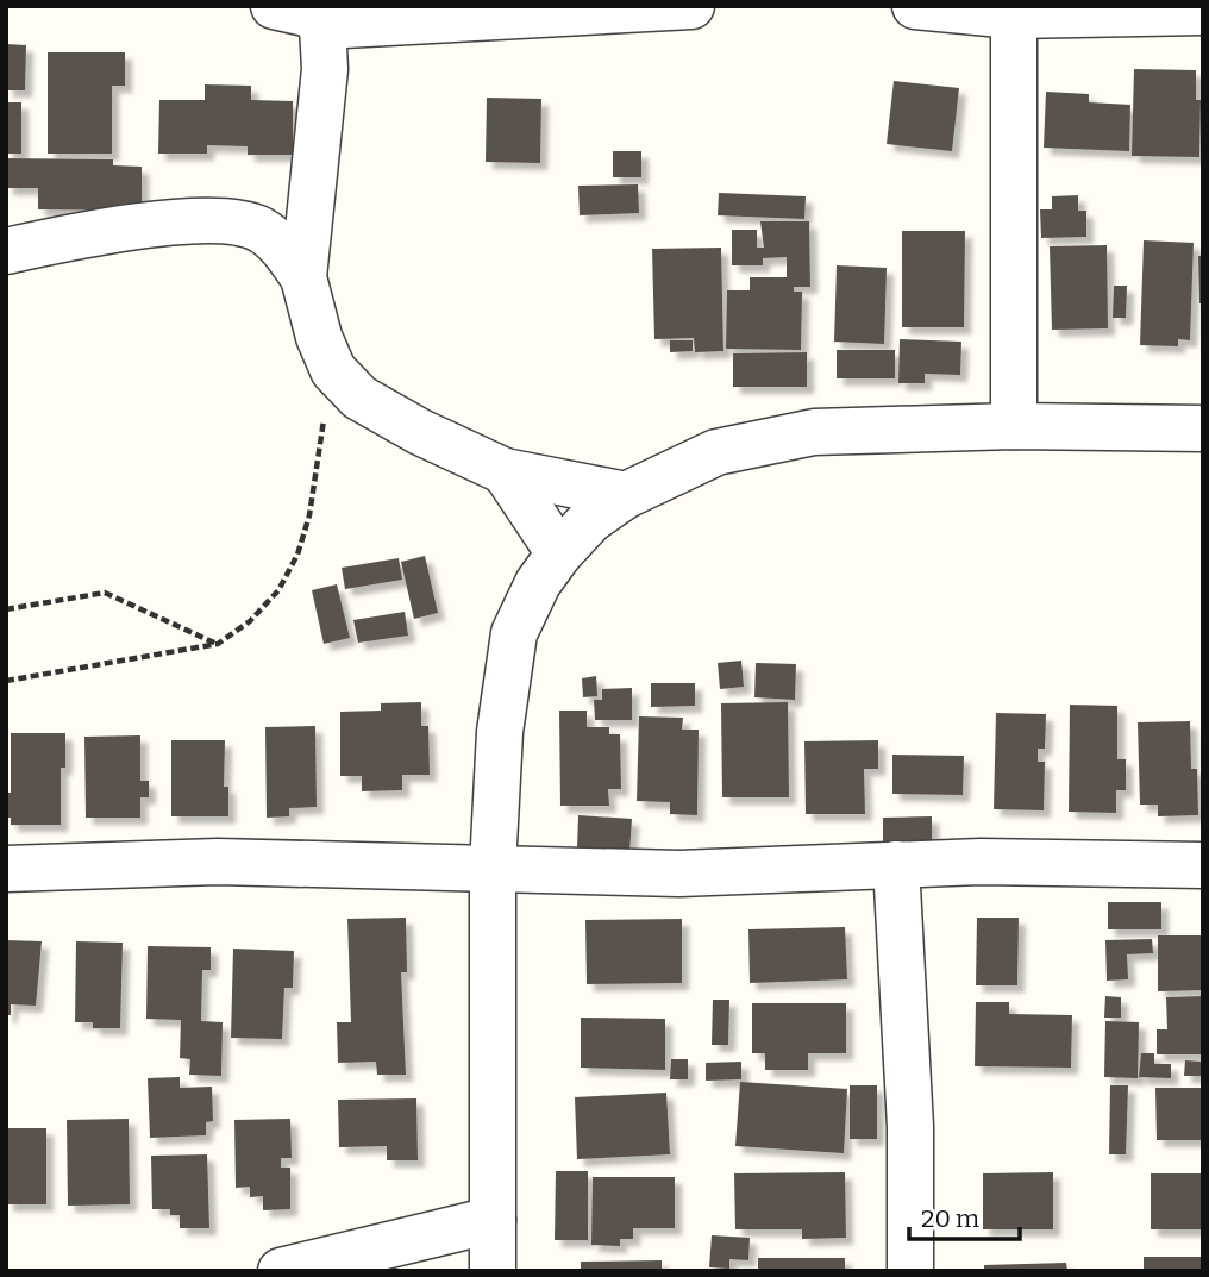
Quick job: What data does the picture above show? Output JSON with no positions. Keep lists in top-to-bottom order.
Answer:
{
  "scale_bar": "20 m"
}
